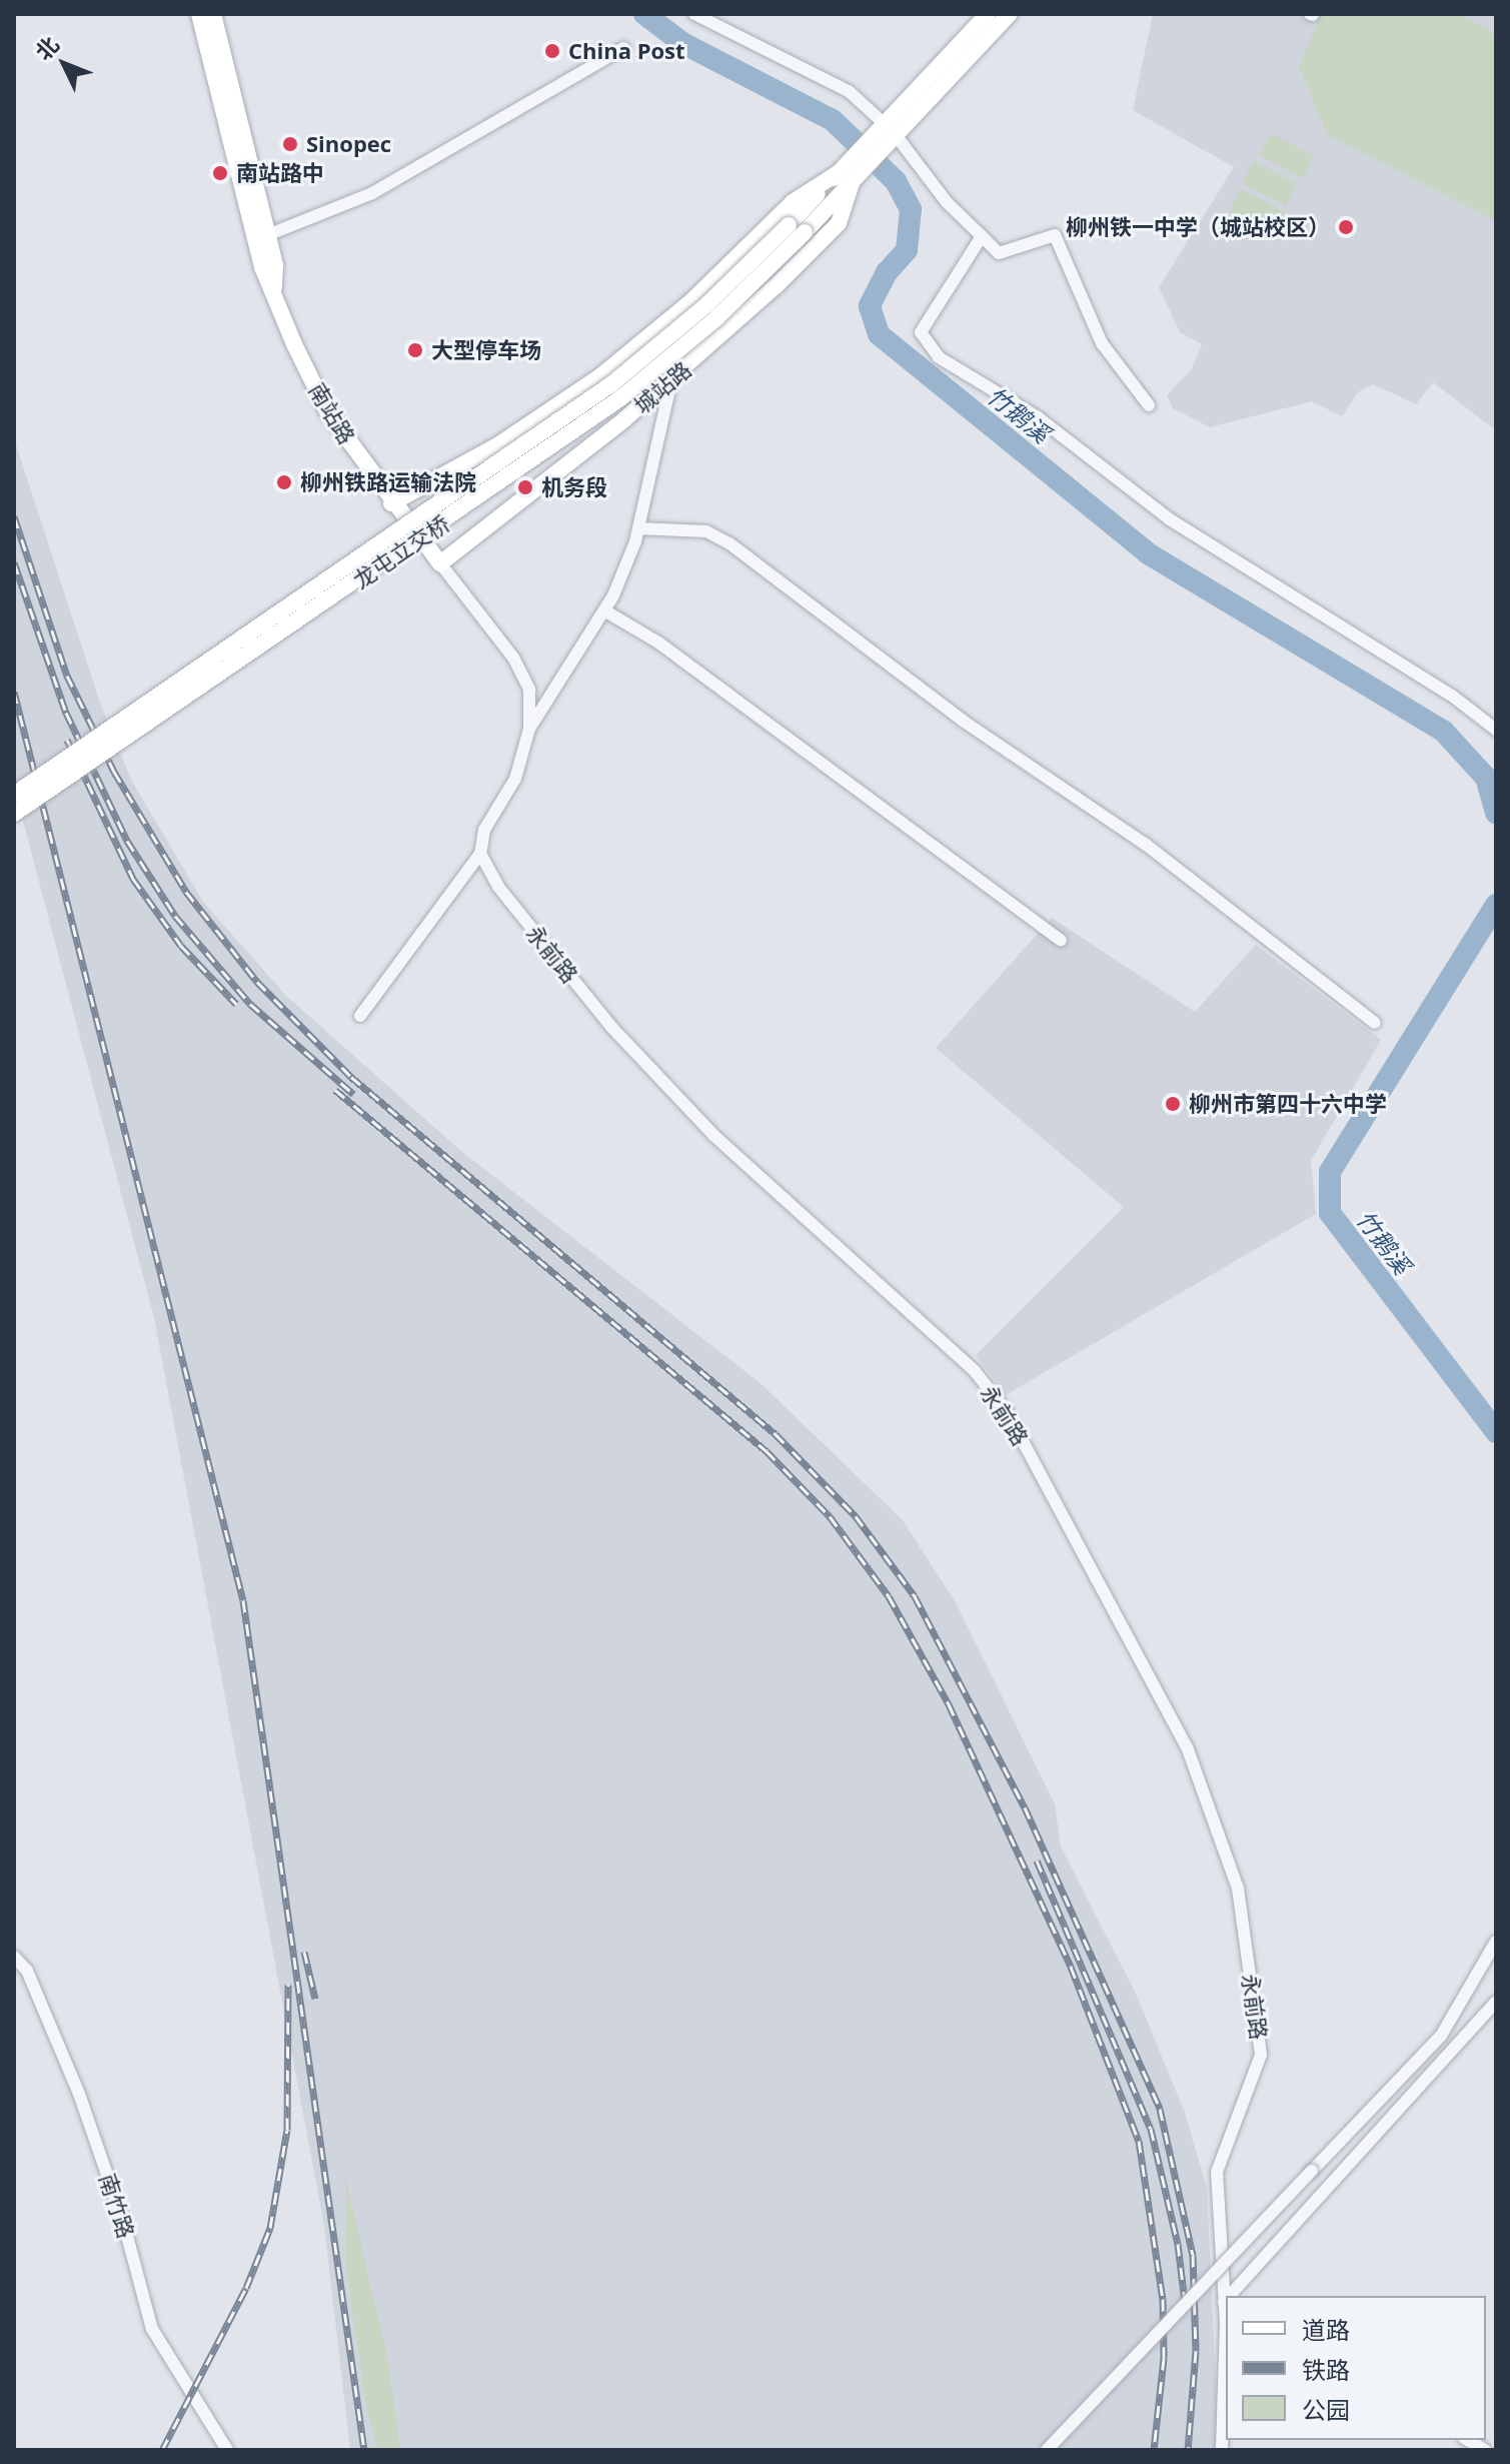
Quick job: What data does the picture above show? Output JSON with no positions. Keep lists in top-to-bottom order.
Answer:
{
  "streets": {
    "main road": ["城站路", "南站路", "龙屯立交桥"],
    "street": ["永前路", "南竹路"]
  },
  "crossings": [
    ["城站路", "南站路"],
    ["城站路", "龙屯立交桥"]
  ],
  "water": ["竹鹅溪"],
  "places": [
    "China Post",
    "Sinopec",
    "南站路中",
    "柳州铁一中学（城站校区）",
    "大型停车场",
    "柳州铁路运输法院",
    "机务段",
    "柳州市第四十六中学"
  ],
  "legend": ["道路", "铁路", "公园"],
  "north": "top left"
}
